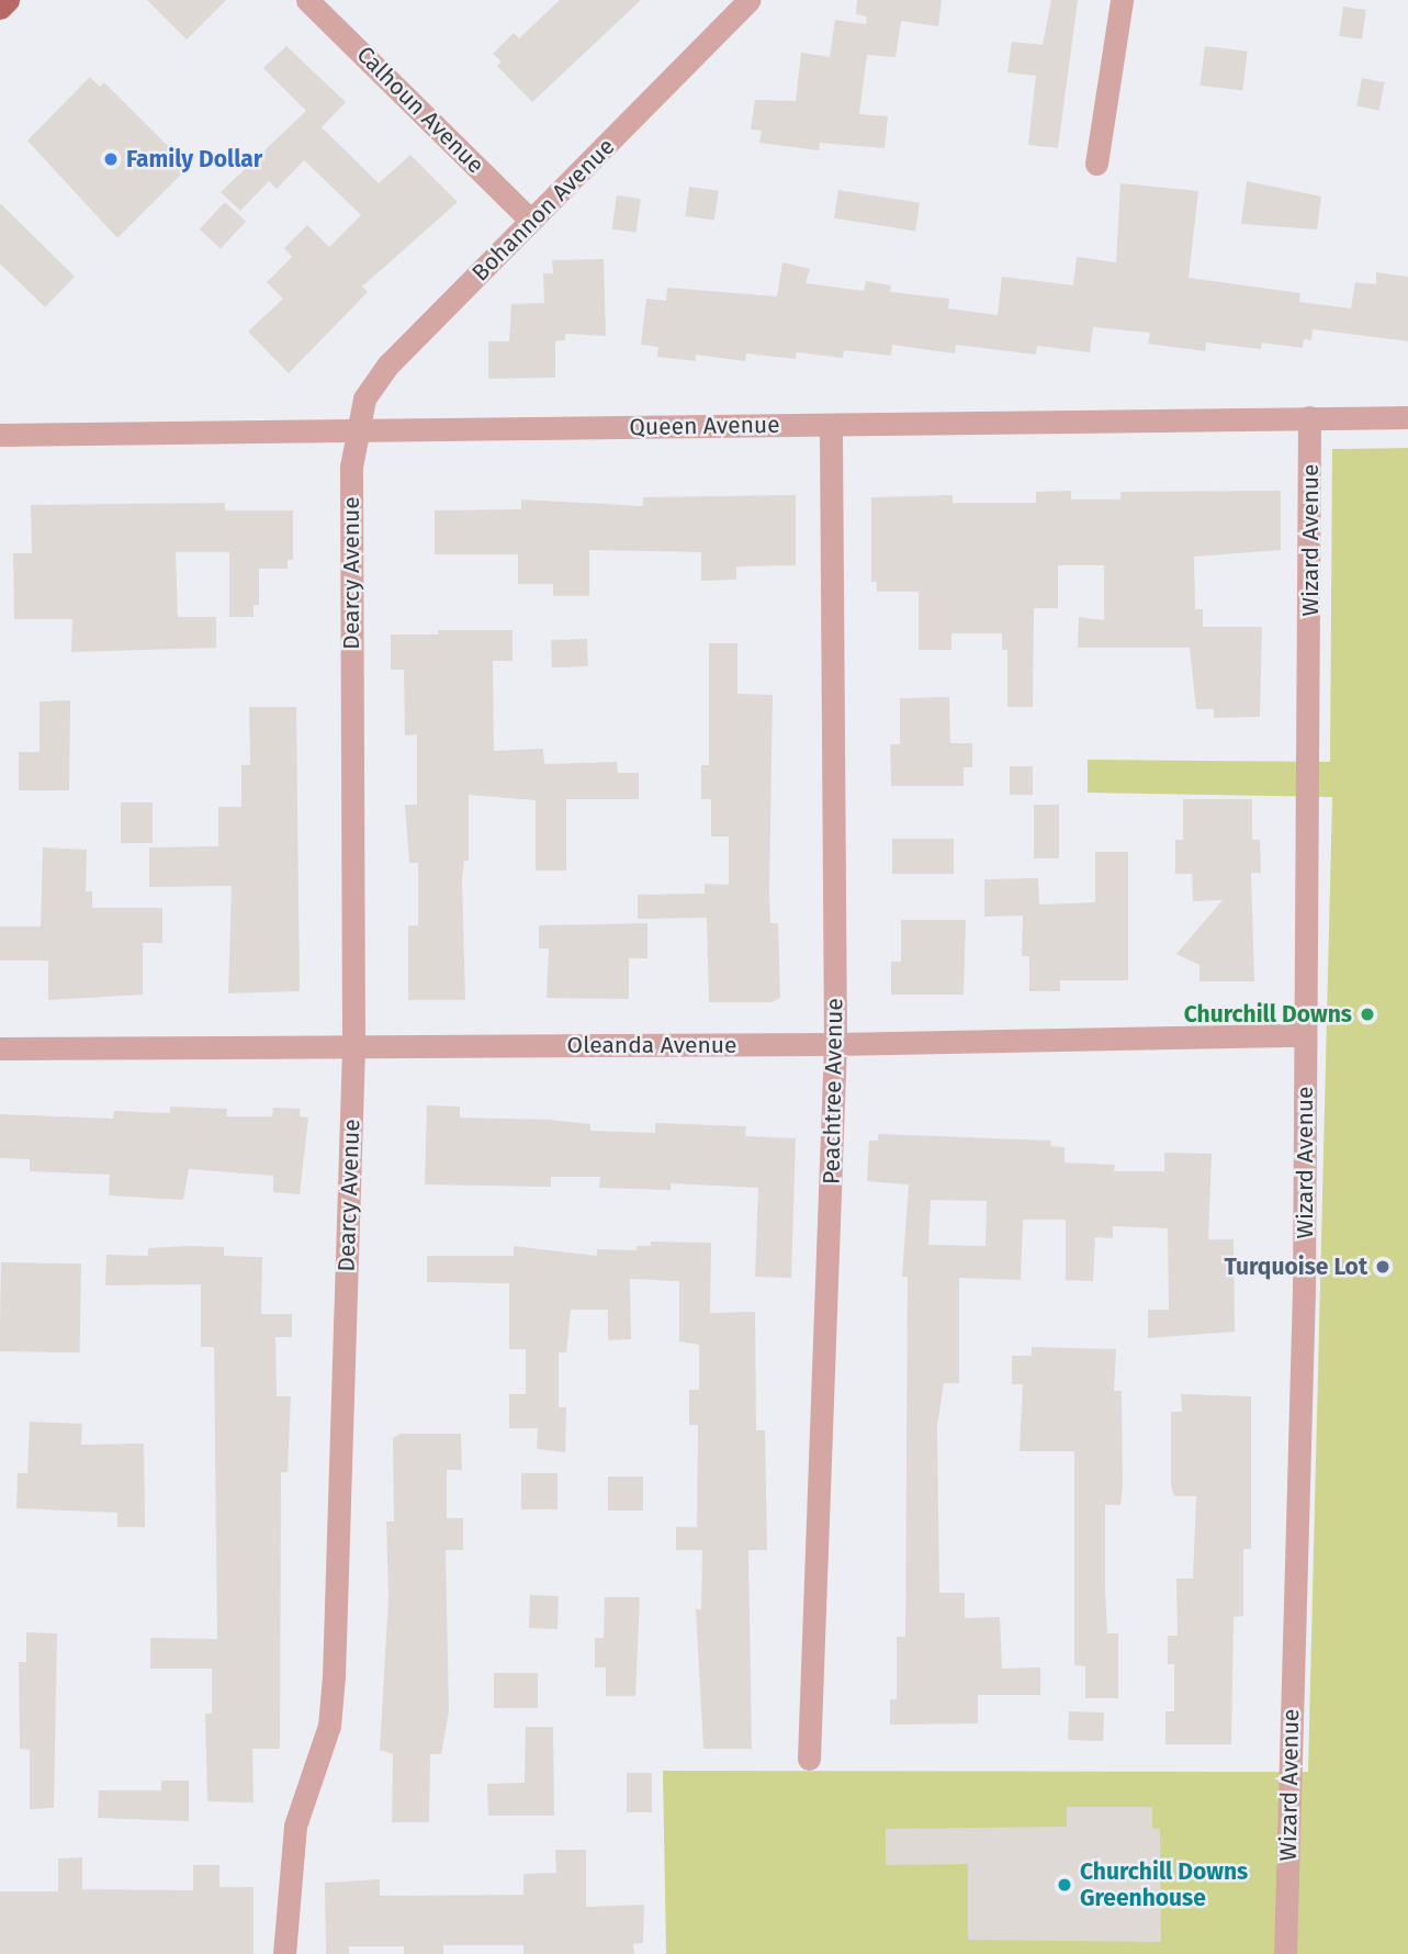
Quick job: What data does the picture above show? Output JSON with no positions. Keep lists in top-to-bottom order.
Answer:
{
  "streets": {
    "street": [
      "Calhoun Avenue",
      "Bohannon Avenue",
      "Queen Avenue",
      "Wizard Avenue",
      "Dearcy Avenue",
      "Oleanda Avenue",
      "Peachtree Avenue"
    ]
  },
  "crossings": [
    ["Calhoun Avenue", "Bohannon Avenue"],
    ["Bohannon Avenue", "Queen Avenue"],
    ["Bohannon Avenue", "Dearcy Avenue"],
    ["Queen Avenue", "Wizard Avenue"],
    ["Queen Avenue", "Dearcy Avenue"],
    ["Queen Avenue", "Peachtree Avenue"],
    ["Wizard Avenue", "Oleanda Avenue"],
    ["Dearcy Avenue", "Oleanda Avenue"],
    ["Oleanda Avenue", "Peachtree Avenue"]
  ],
  "places": [
    "Family Dollar",
    "Churchill Downs",
    "Turquoise Lot",
    "Churchill Downs Greenhouse"
  ]
}
